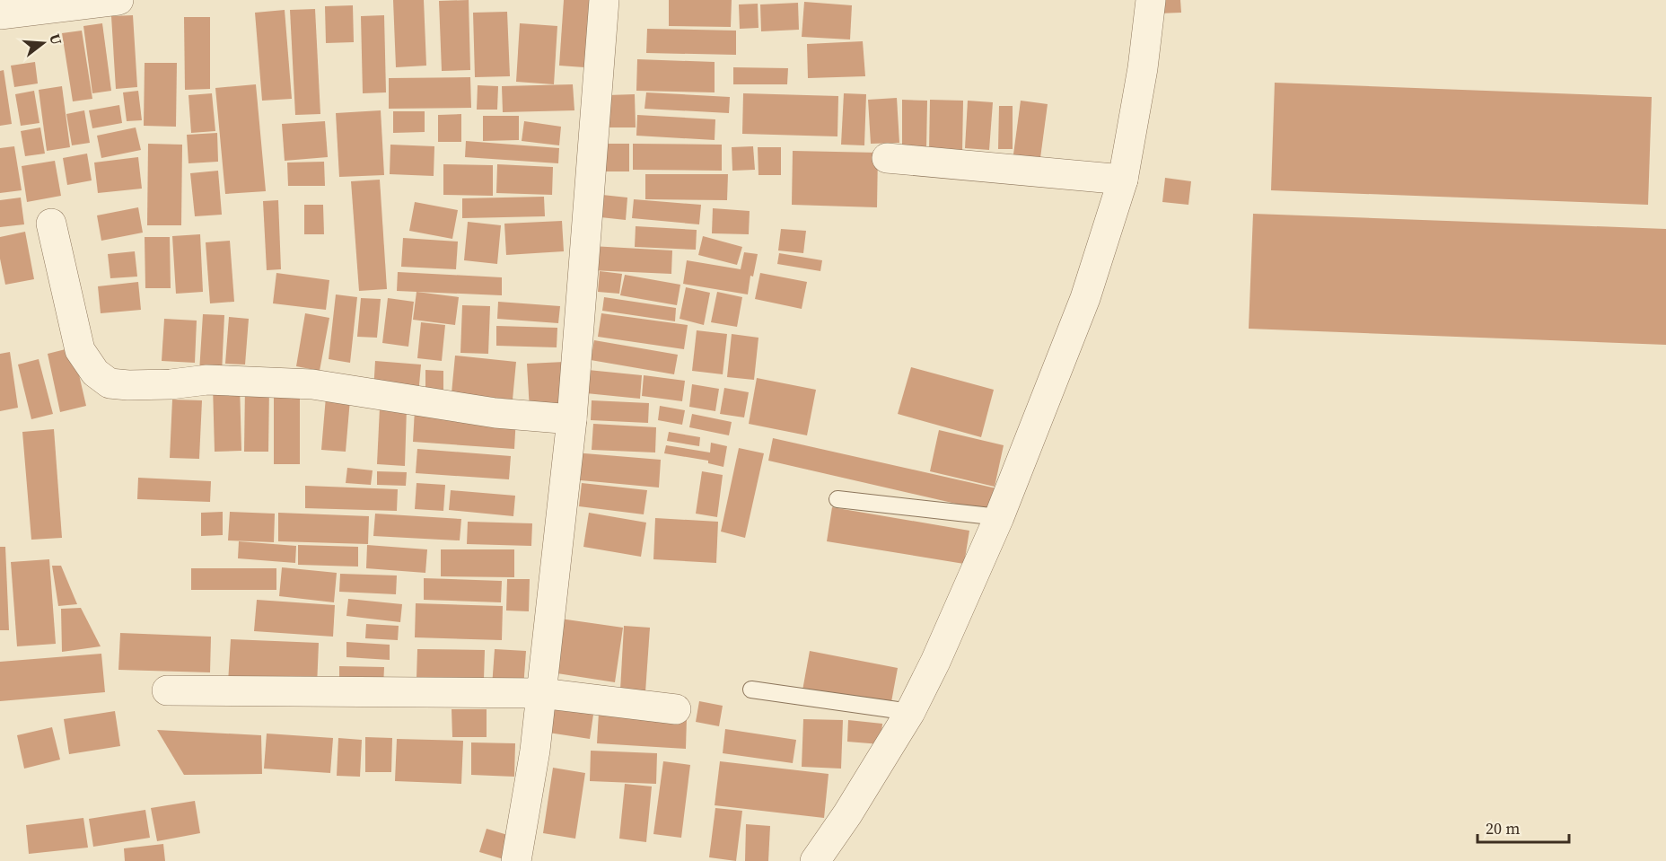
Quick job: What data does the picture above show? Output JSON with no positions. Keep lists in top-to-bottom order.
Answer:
{
  "scale_bar": "20 m",
  "north": "right"
}
